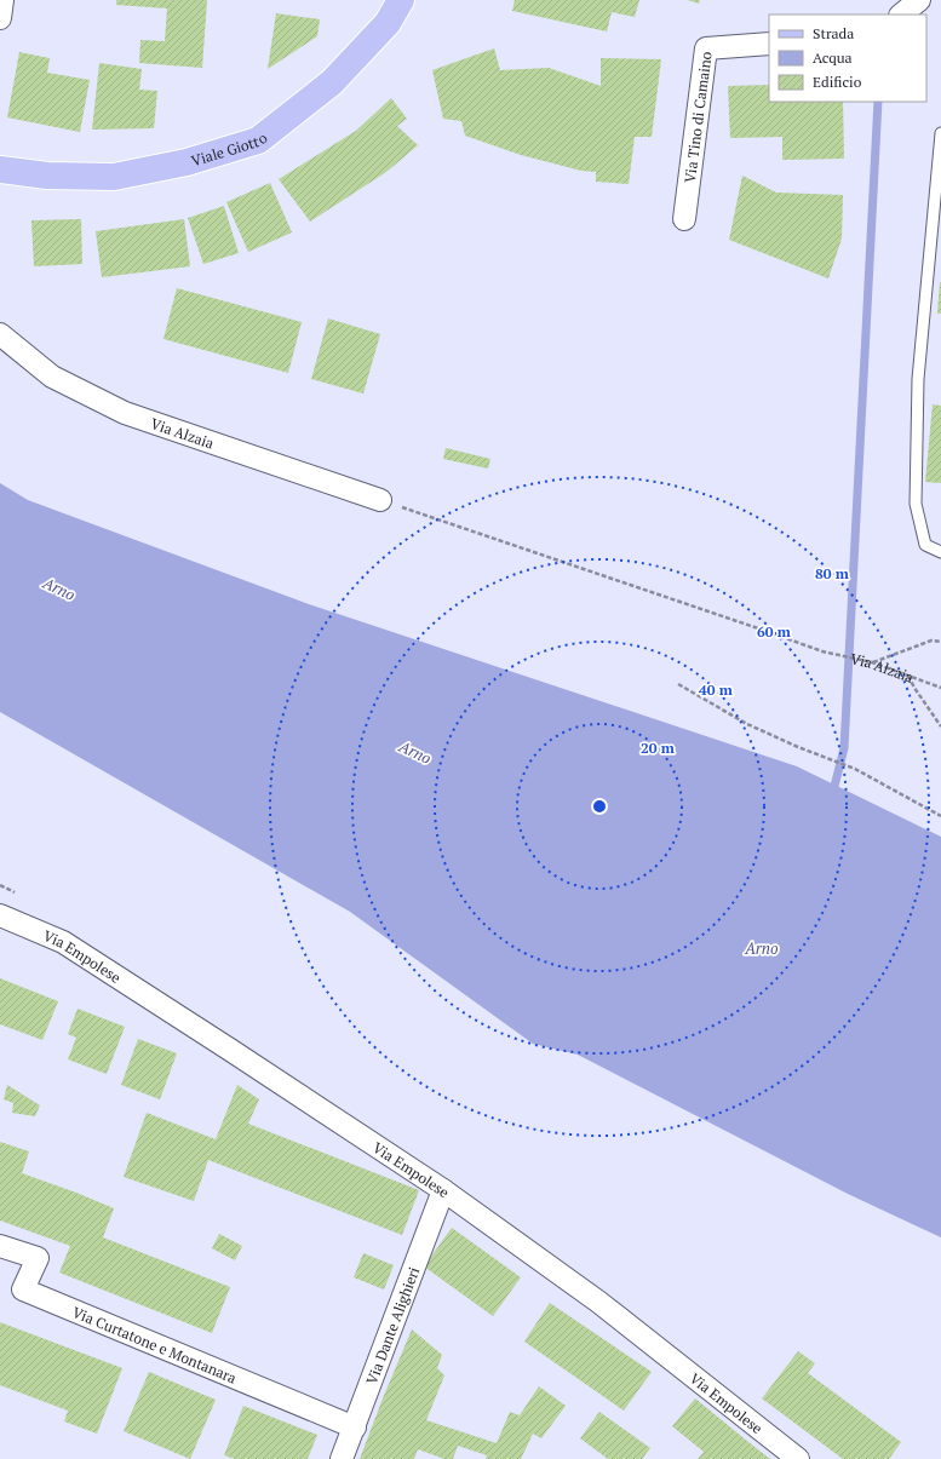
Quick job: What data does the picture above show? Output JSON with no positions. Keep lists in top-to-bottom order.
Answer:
{
  "streets": {
    "main road": ["Viale Giotto"],
    "street": [
      "Via Tino di Camaino",
      "Via Alzaia",
      "Via Empolese",
      "Via Dante Alighieri",
      "Via Curtatone e Montanara"
    ]
  },
  "crossings": [
    ["Via Empolese", "Via Dante Alighieri"],
    ["Via Dante Alighieri", "Via Curtatone e Montanara"]
  ],
  "water": ["Arno"],
  "legend": ["Strada", "Acqua", "Edificio"],
  "rings": [
    "80 m",
    "60 m",
    "40 m",
    "20 m"
  ]
}
